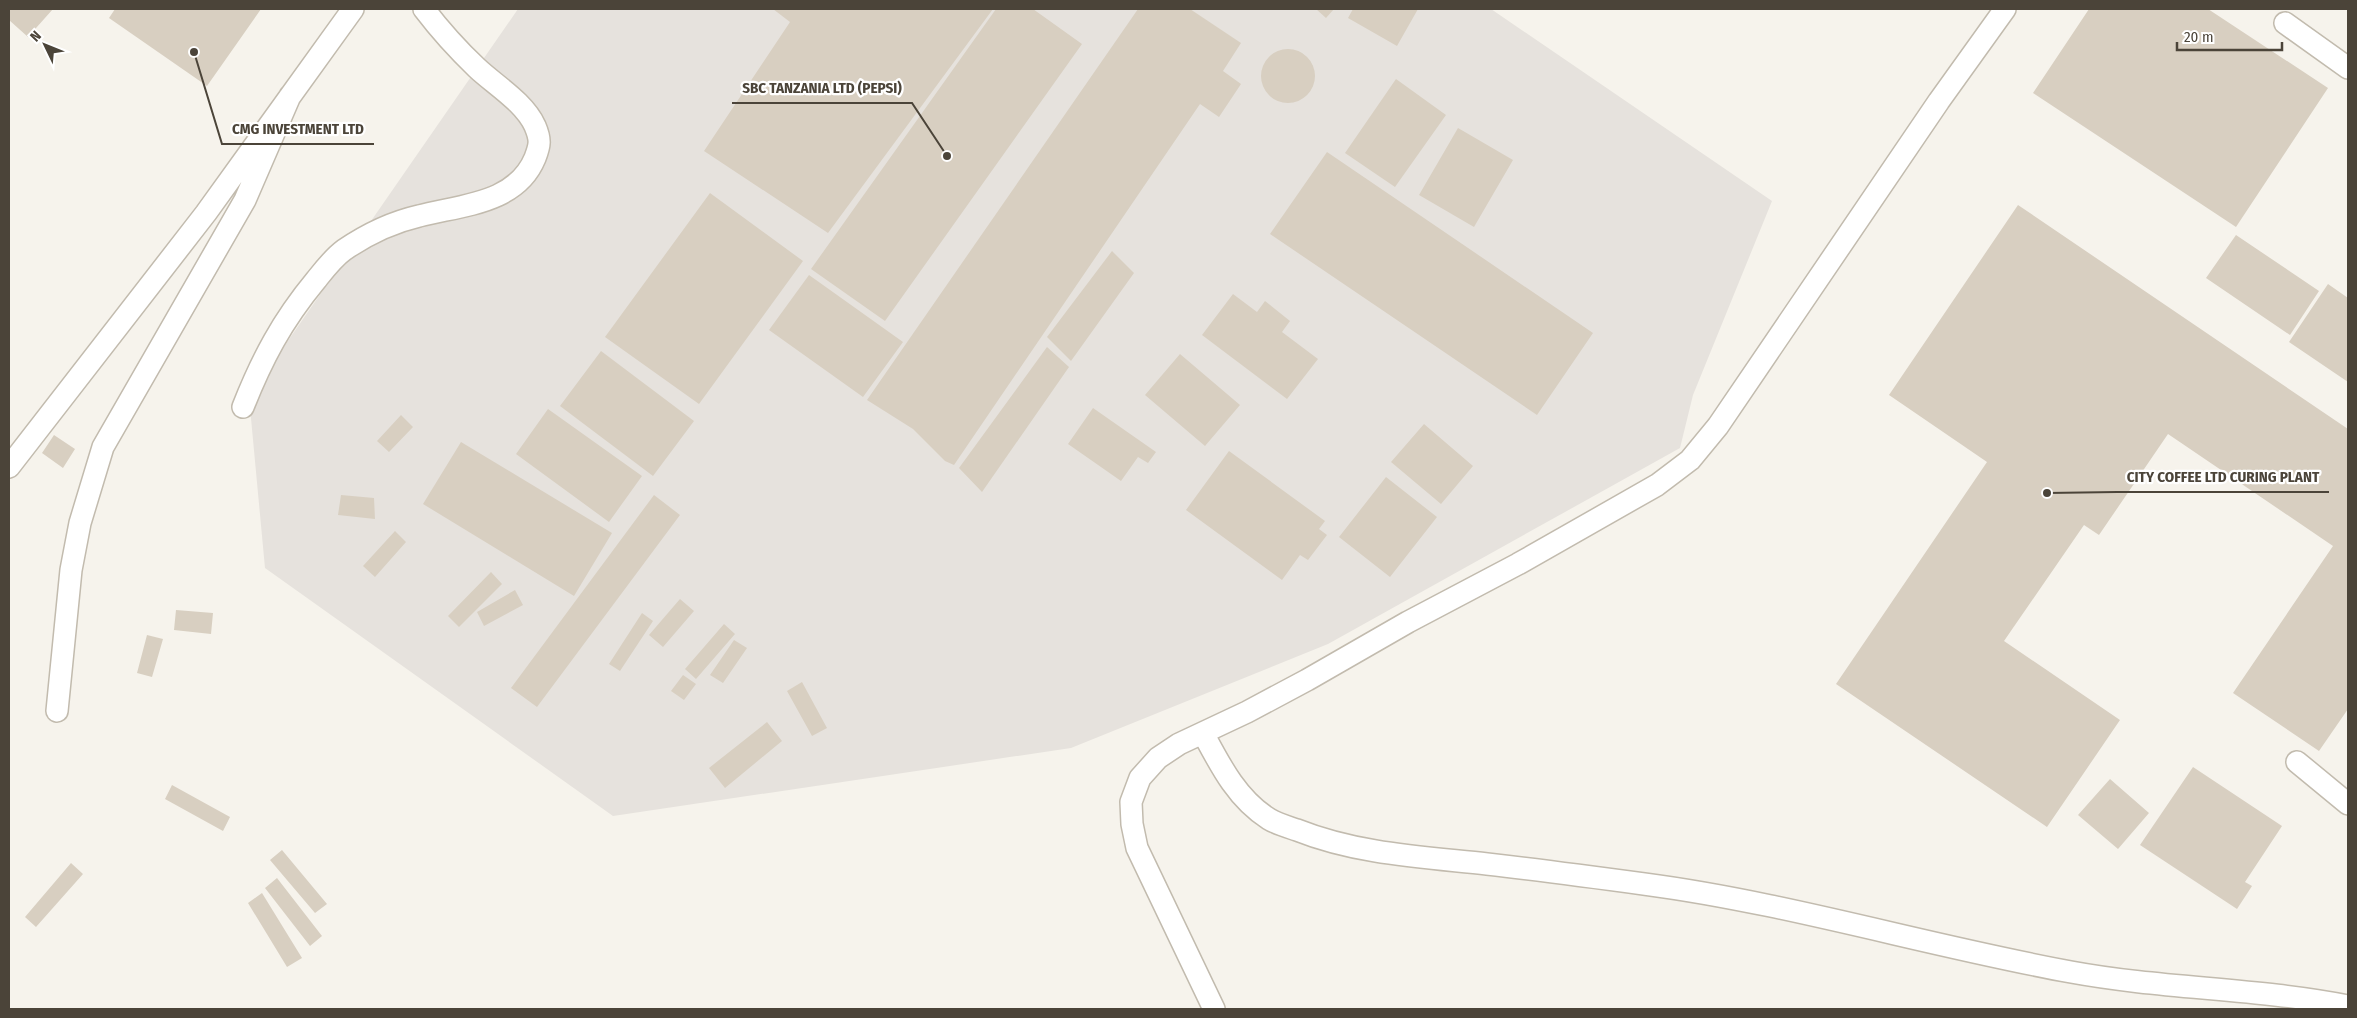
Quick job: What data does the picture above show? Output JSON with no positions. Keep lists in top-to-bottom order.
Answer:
{
  "places": ["CMG INVESTMENT LTD", "SBC TANZANIA LTD (PEPSI)", "CITY COFFEE LTD CURING PLANT"],
  "scale_bar": "20 m",
  "north": "top left"
}
